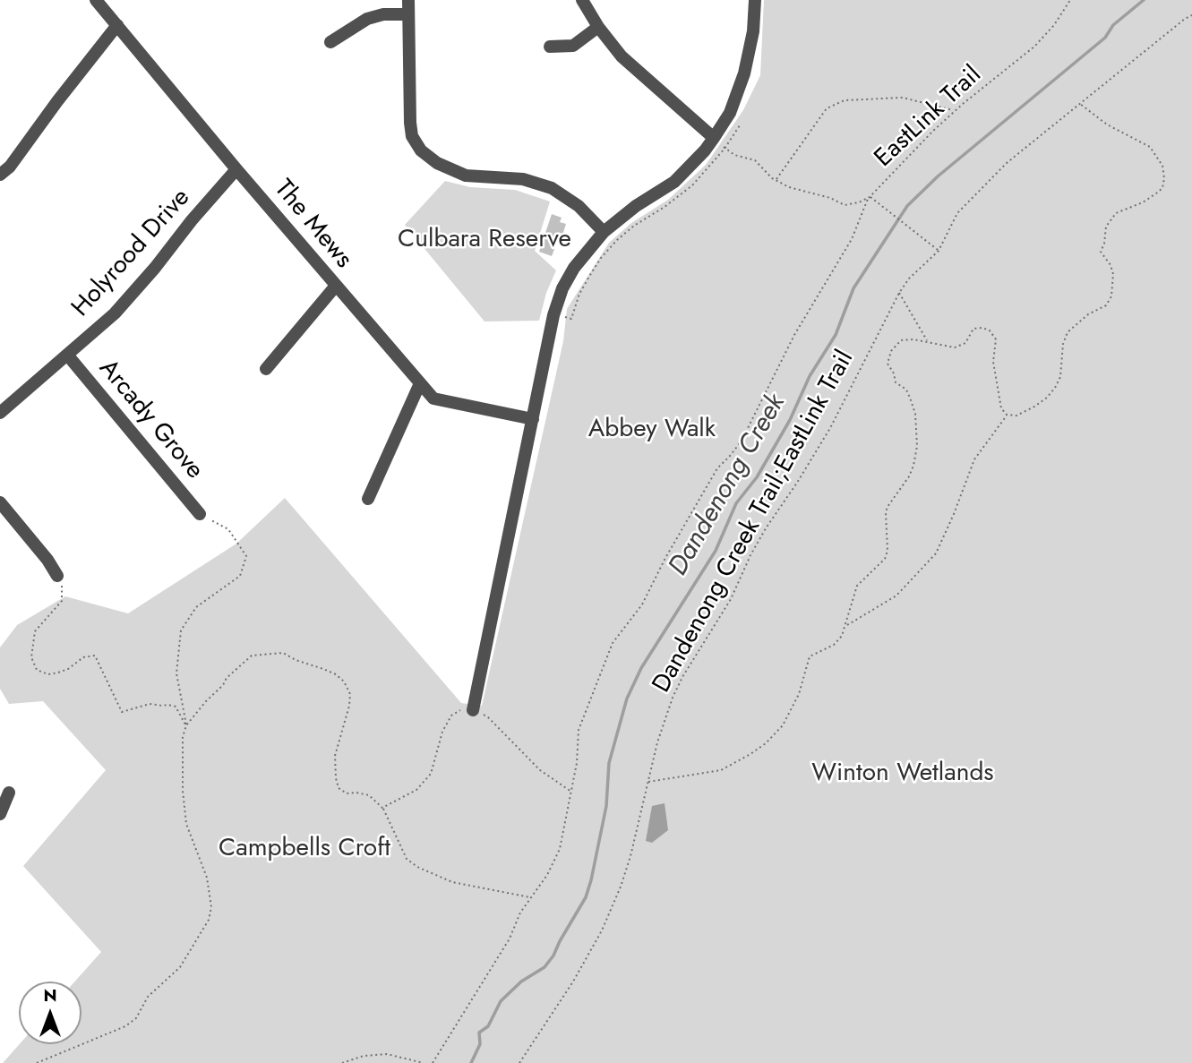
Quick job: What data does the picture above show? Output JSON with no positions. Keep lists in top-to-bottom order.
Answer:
{
  "streets": {
    "street": ["The Mews", "Holyrood Drive", "Arcady Grove"],
    "path": ["EastLink Trail", "Dandenong Creek Trail;EastLink Trail"]
  },
  "crossings": [
    ["EastLink Trail", "Dandenong Creek Trail;EastLink Trail"],
    ["The Mews", "Holyrood Drive"],
    ["Holyrood Drive", "Arcady Grove"]
  ],
  "water": ["Dandenong Creek"],
  "parks": [
    "Culbara Reserve",
    "Abbey Walk",
    "Winton Wetlands",
    "Campbells Croft"
  ],
  "north": "top"
}
